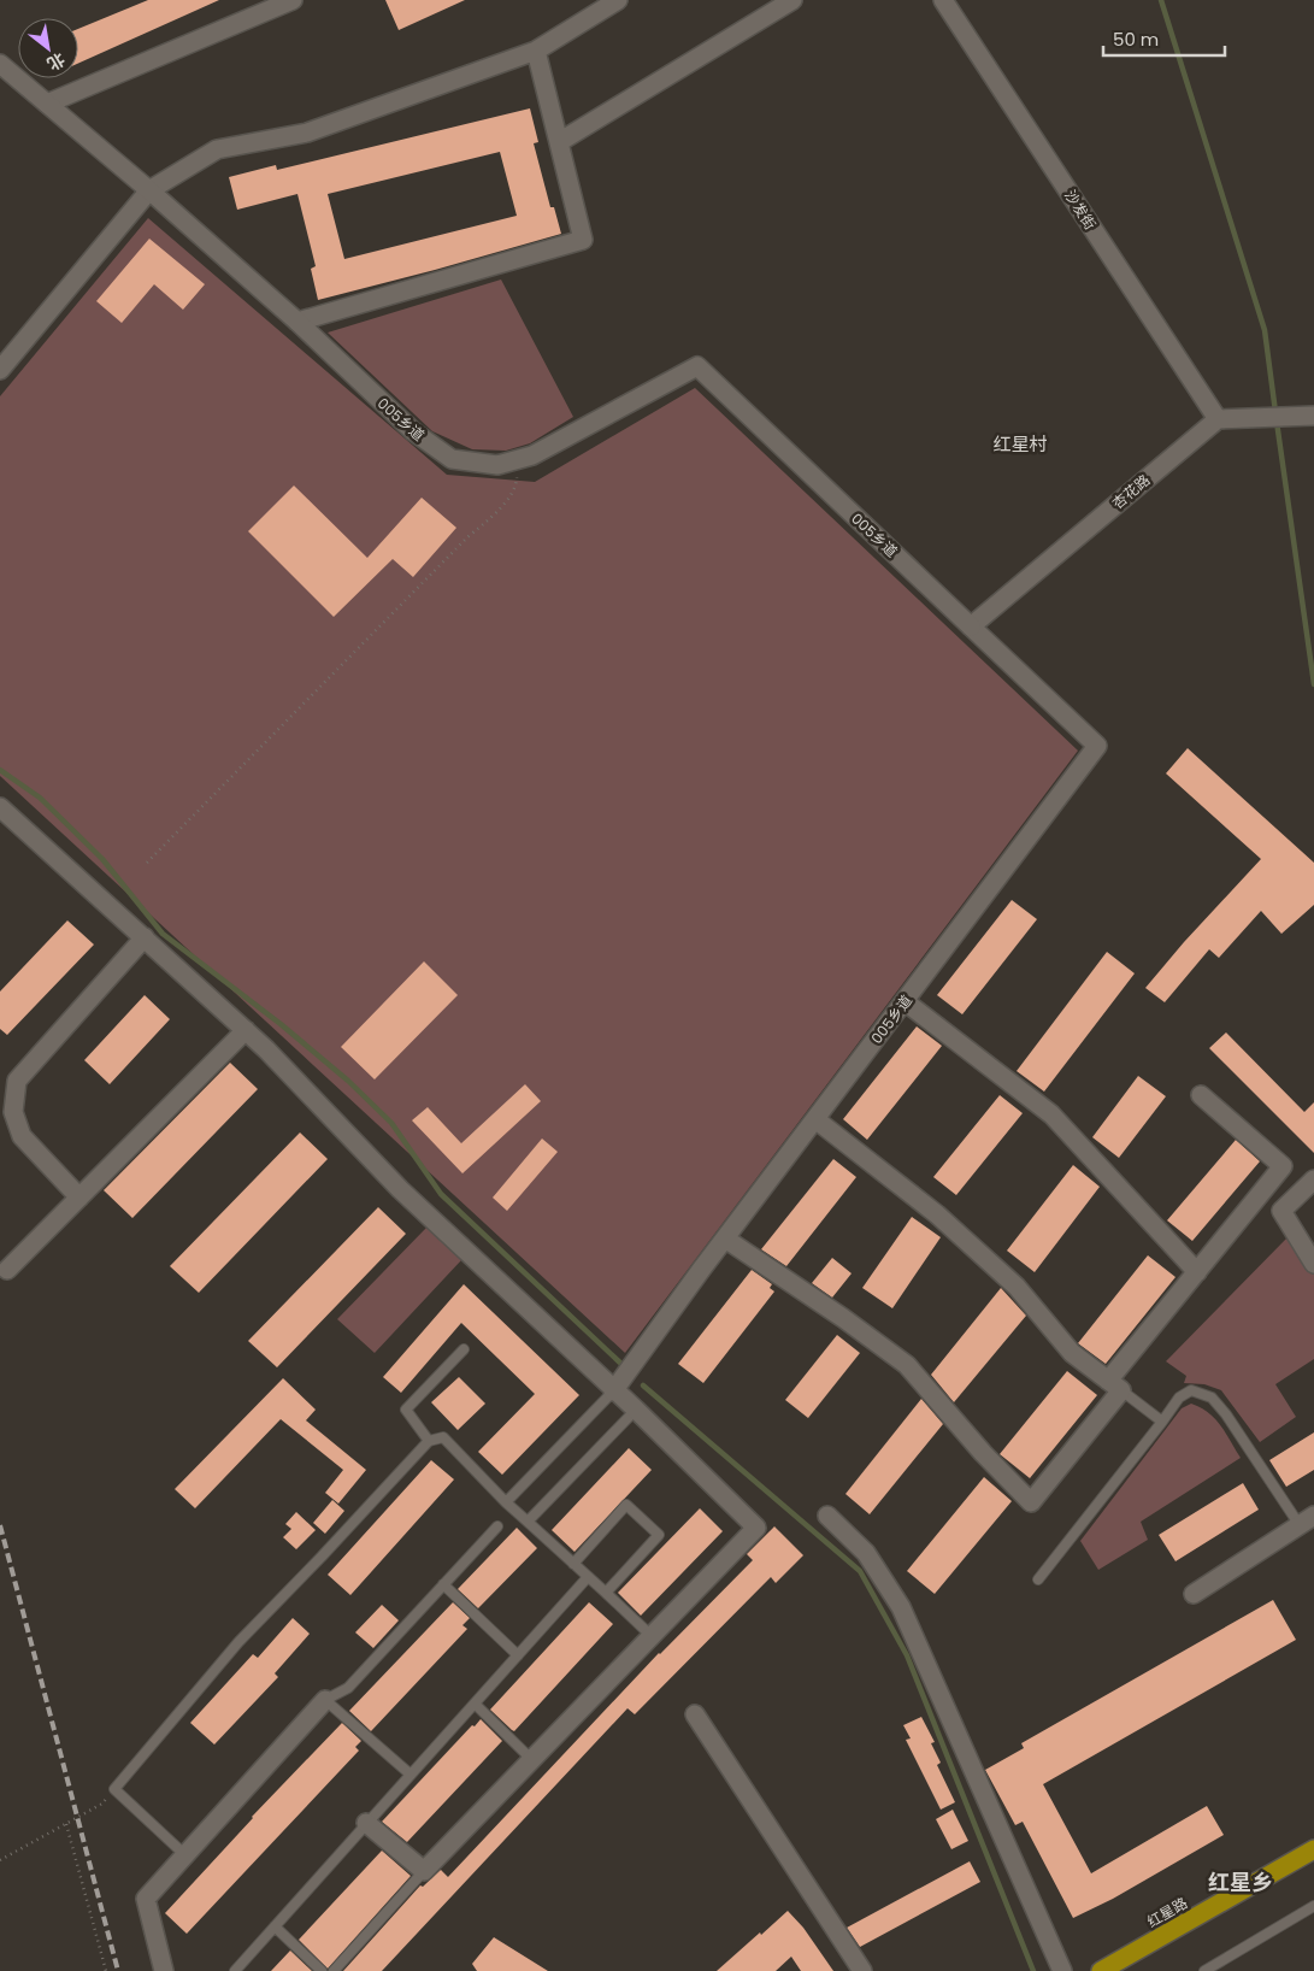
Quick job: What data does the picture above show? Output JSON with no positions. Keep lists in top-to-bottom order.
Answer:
{
  "streets": {
    "highway": ["红星路"],
    "street": ["沙发街", "005乡道", "杏花路"]
  },
  "crossings": [
    ["沙发街", "杏花路"],
    ["005乡道", "杏花路"]
  ],
  "districts": ["红星村", "红星乡"],
  "scale_bar": "50 m",
  "north": "bottom right"
}
